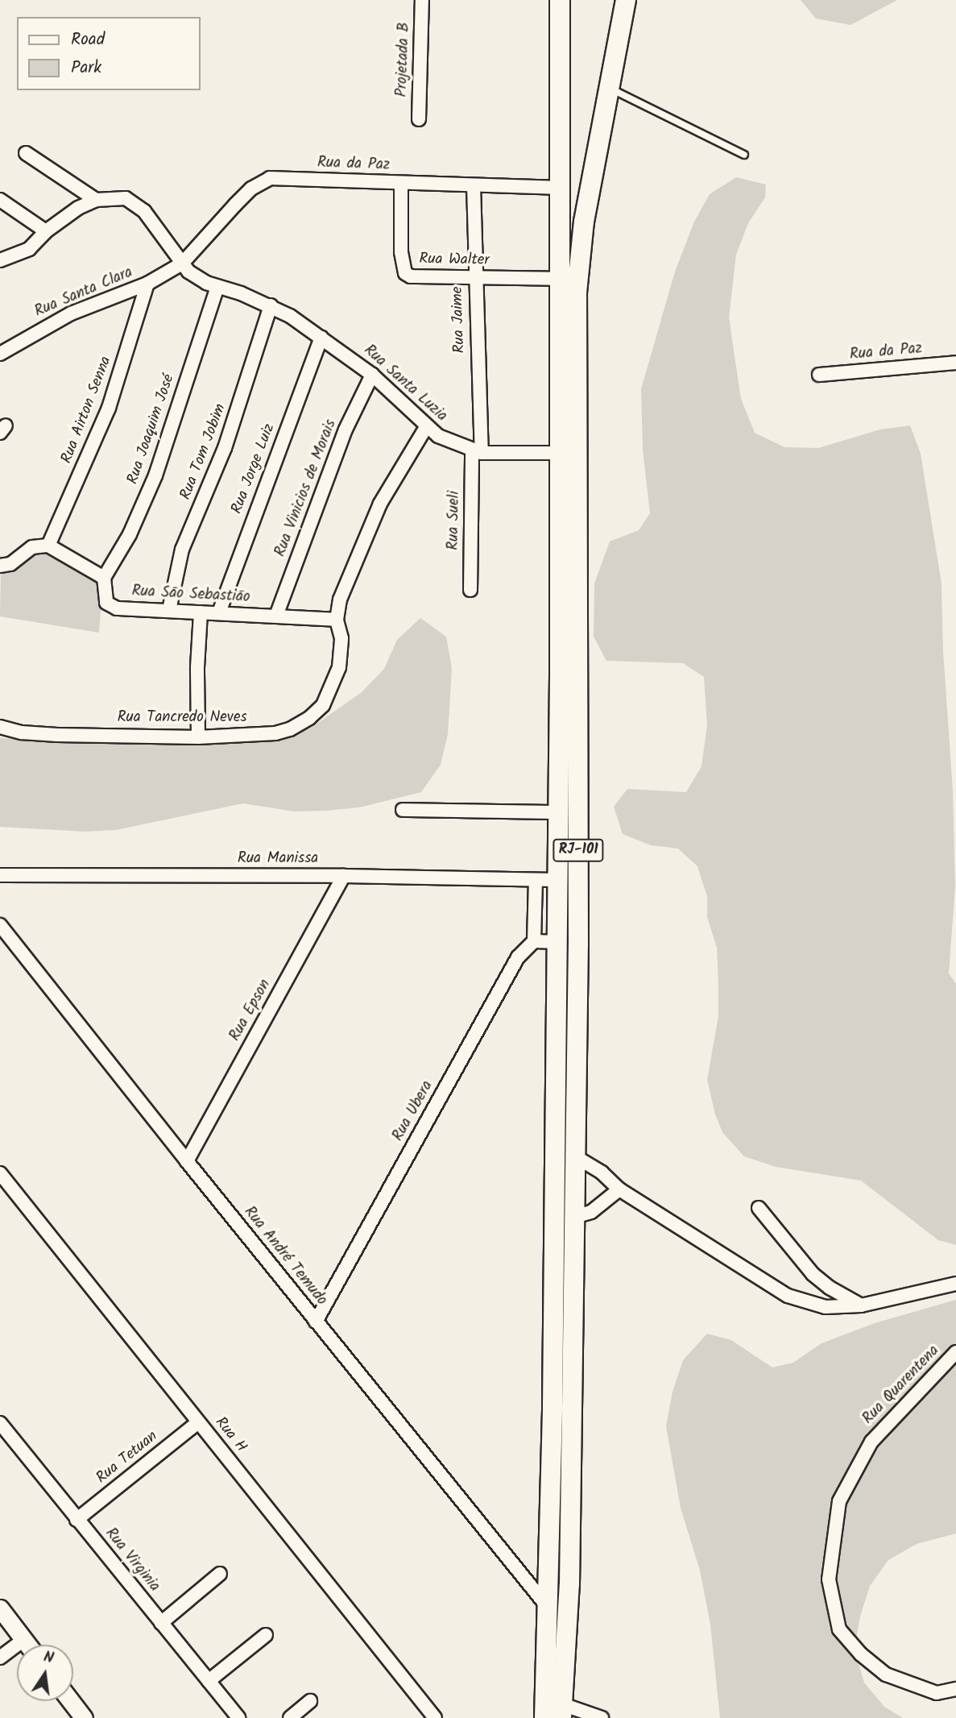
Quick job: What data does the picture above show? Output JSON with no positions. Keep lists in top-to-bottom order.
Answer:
{
  "streets": {
    "main road": ["RJ-101"],
    "street": [
      "Projetada B",
      "Rua da Paz",
      "Rua Walter",
      "Rua Santa Clara",
      "Rua Jaime",
      "Rua Santa Luzia",
      "Rua Airton Senna",
      "Rua Joaquim José",
      "Rua Tom Jobim",
      "Rua Jorge Luiz",
      "Rua Vinicios de Morais",
      "Rua Sueli",
      "Rua Sāo Sebastiāo",
      "Rua Tancredo Neves",
      "Rua Manissa",
      "Rua Epson",
      "Rua Ubera",
      "Rua André Temudo",
      "Rua Quarentena",
      "Rua H",
      "Rua Tetuan",
      "Rua Virginia"
    ]
  },
  "crossings": [
    ["Rua da Paz", "Rua Walter"],
    ["Rua da Paz", "Rua Santa Clara"],
    ["Rua da Paz", "Rua Jaime"],
    ["Rua da Paz", "Rua Santa Luzia"],
    ["Rua da Paz", "RJ-101"],
    ["Rua Walter", "Rua Jaime"],
    ["Rua Walter", "RJ-101"],
    ["Rua Santa Clara", "Rua Santa Luzia"],
    ["Rua Santa Clara", "Rua Airton Senna"],
    ["Rua Jaime", "Rua Santa Luzia"],
    ["Rua Jaime", "Rua Sueli"],
    ["Rua Santa Luzia", "Rua Joaquim José"],
    ["Rua Santa Luzia", "Rua Tom Jobim"],
    ["Rua Santa Luzia", "Rua Jorge Luiz"],
    ["Rua Santa Luzia", "Rua Vinicios de Morais"],
    ["Rua Santa Luzia", "Rua Sueli"],
    ["Rua Santa Luzia", "Rua Tancredo Neves"],
    ["Rua Santa Luzia", "RJ-101"],
    ["Rua Joaquim José", "Rua Sāo Sebastiāo"],
    ["Rua Tom Jobim", "Rua Sāo Sebastiāo"],
    ["Rua Jorge Luiz", "Rua Sāo Sebastiāo"],
    ["Rua Vinicios de Morais", "Rua Sāo Sebastiāo"],
    ["Rua Sāo Sebastiāo", "Rua Tancredo Neves"],
    ["RJ-101", "Rua Manissa"],
    ["RJ-101", "Rua André Temudo"],
    ["Rua Manissa", "Rua Epson"],
    ["Rua Epson", "Rua André Temudo"],
    ["Rua Ubera", "Rua André Temudo"],
    ["Rua H", "Rua Tetuan"],
    ["Rua Tetuan", "Rua Virginia"]
  ],
  "legend": ["Road", "Park"],
  "north": "top"
}
